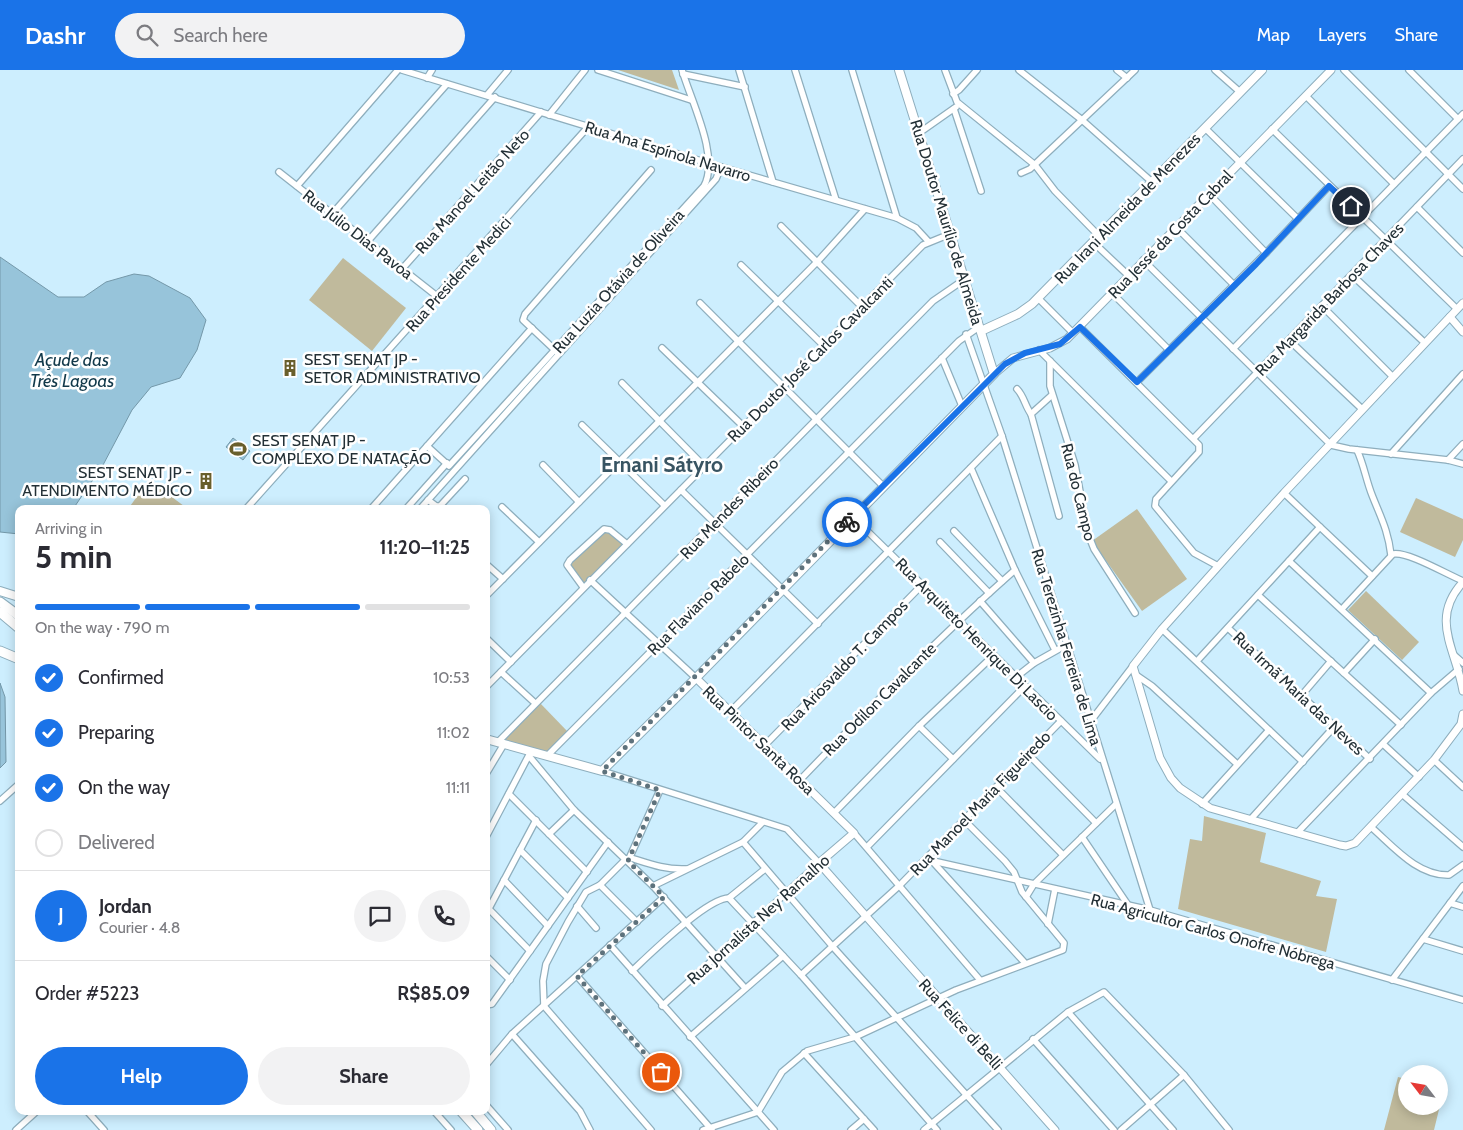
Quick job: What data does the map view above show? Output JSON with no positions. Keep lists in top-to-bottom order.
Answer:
{
  "streets": {
    "main road": ["Rua Irani Almeida de Menezes", "Rua Doutor Maurílio de Almeida"],
    "street": [
      "Rua Ana Espínola Navarro",
      "Rua Manoel Leitão Neto",
      "Rua Júlio Dias Pavoa",
      "Rua Jessé da Costa Cabral",
      "Rua Presidente Medici",
      "Rua Luzia Otávia de Oliveira",
      "Rua Margarida Barbosa Chaves",
      "Rua Doutor José Carlos Cavalcanti",
      "Rua do Campo",
      "Rua Mendes Ribeiro",
      "Rua Flaviano Rabelo",
      "Rua Arquiteto Henrique Di Lascio",
      "Rua Terezinha Ferreira de Lima",
      "Rua Ariosvaldo T. Campos",
      "Rua Irmã Maria das Neves",
      "Rua Odilon Cavalcante",
      "Rua Pintor Santa Rosa",
      "Rua Manoel Maria Figueiredo",
      "Rua Jornalista Ney Ramalho",
      "Rua Agricultor Carlos Onofre Nóbrega",
      "Rua Felice di Belli"
    ]
  },
  "crossings": [
    ["Rua Ana Espínola Navarro", "Rua Manoel Leitão Neto"],
    ["Rua Ana Espínola Navarro", "Rua Presidente Medici"],
    ["Rua Ana Espínola Navarro", "Rua Luzia Otávia de Oliveira"],
    ["Rua Ana Espínola Navarro", "Rua Doutor José Carlos Cavalcanti"],
    ["Rua Manoel Leitão Neto", "Rua Júlio Dias Pavoa"],
    ["Rua Irani Almeida de Menezes", "Rua Doutor Maurílio de Almeida"],
    ["Rua Irani Almeida de Menezes", "Rua Flaviano Rabelo"],
    ["Rua Doutor Maurílio de Almeida", "Rua Jessé da Costa Cabral"],
    ["Rua Doutor Maurílio de Almeida", "Rua Doutor José Carlos Cavalcanti"],
    ["Rua Doutor Maurílio de Almeida", "Rua Mendes Ribeiro"],
    ["Rua Doutor Maurílio de Almeida", "Rua Flaviano Rabelo"],
    ["Rua Júlio Dias Pavoa", "Rua Presidente Medici"],
    ["Rua Doutor José Carlos Cavalcanti", "Rua Pintor Santa Rosa"],
    ["Rua Mendes Ribeiro", "Rua Pintor Santa Rosa"],
    ["Rua Flaviano Rabelo", "Rua Terezinha Ferreira de Lima"],
    ["Rua Flaviano Rabelo", "Rua Pintor Santa Rosa"],
    ["Rua Arquiteto Henrique Di Lascio", "Rua Terezinha Ferreira de Lima"],
    ["Rua Arquiteto Henrique Di Lascio", "Rua Ariosvaldo T. Campos"],
    ["Rua Arquiteto Henrique Di Lascio", "Rua Odilon Cavalcante"],
    ["Rua Arquiteto Henrique Di Lascio", "Rua Manoel Maria Figueiredo"],
    ["Rua Terezinha Ferreira de Lima", "Rua Odilon Cavalcante"],
    ["Rua Terezinha Ferreira de Lima", "Rua Agricultor Carlos Onofre Nóbrega"],
    ["Rua Ariosvaldo T. Campos", "Rua Pintor Santa Rosa"],
    ["Rua Odilon Cavalcante", "Rua Pintor Santa Rosa"],
    ["Rua Pintor Santa Rosa", "Rua Manoel Maria Figueiredo"],
    ["Rua Pintor Santa Rosa", "Rua Jornalista Ney Ramalho"],
    ["Rua Manoel Maria Figueiredo", "Rua Agricultor Carlos Onofre Nóbrega"],
    ["Rua Manoel Maria Figueiredo", "Rua Felice di Belli"],
    ["Rua Jornalista Ney Ramalho", "Rua Felice di Belli"]
  ],
  "districts": ["Ernani Sátyro"],
  "water": ["Açude das Três Lagoas"],
  "places": {
    "building": ["SEST SENAT JP - SETOR ADMINISTRATIVO", "SEST SENAT JP - ATENDIMENTO MÉDICO"],
    "sports": ["SEST SENAT JP - COMPLEXO DE NATAÇÃO"]
  },
  "north": "top left",
  "page": {
    "header": "Dashr",
    "search": "Search here",
    "nav": ["Map", "Layers", "Share"],
    "heading": ["5 min", "Arriving in", "11:20–11:25"],
    "panel": [
      "Jordan",
      "Courier · 4.8",
      "Order #5223",
      "R$85.09"
    ],
    "bar": "On the way · 790 m",
    "list": [
      ["Confirmed", "10:53"],
      ["Preparing", "11:02"],
      ["On the way", "11:11"],
      "Delivered"
    ],
    "round": "J",
    "buttons": ["Help", "Share"]
  }
}
